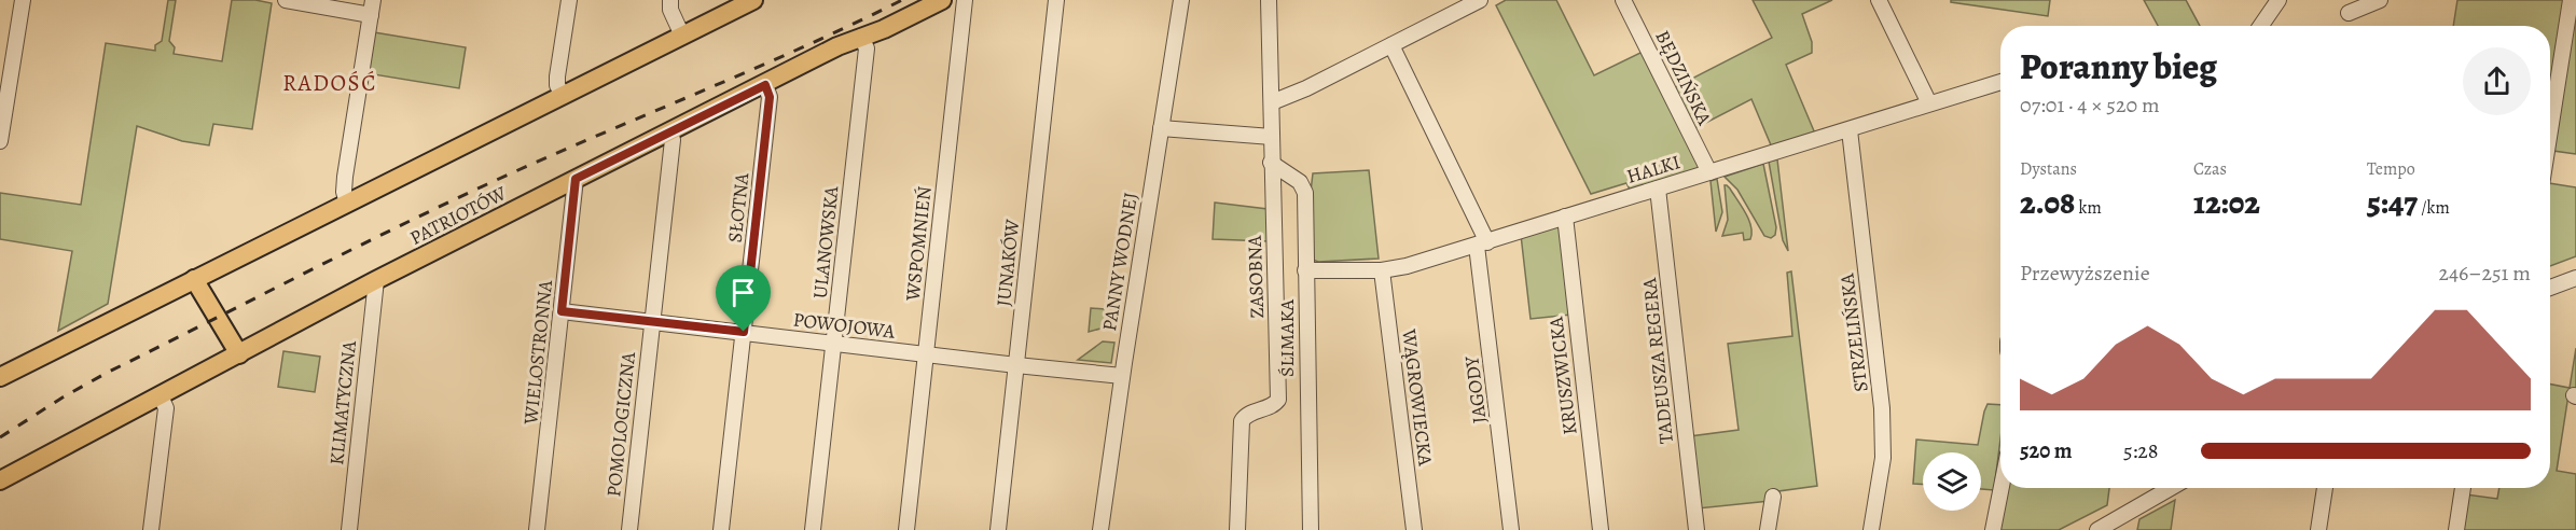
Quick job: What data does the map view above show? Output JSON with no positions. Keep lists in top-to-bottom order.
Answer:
{
  "streets": {
    "main road": ["PATRIOTÓW"],
    "street": [
      "BĘDZIŃSKA",
      "HALKI",
      "SŁOTNA",
      "ULANOWSKA",
      "WSPOMNIEŃ",
      "PANNY WODNEJ",
      "JUNAKÓW",
      "ZASOBNA",
      "POWOJOWA",
      "STRZELIŃSKA",
      "ŚLIMAKA",
      "WIELOSTRONNA",
      "TADEUSZA REGERA",
      "KRUSZWICKA",
      "JAGODY",
      "WĄGROWIECKA",
      "KLIMATYCZNA",
      "POMOLOGICZNA"
    ]
  },
  "crossings": [
    ["BĘDZIŃSKA", "HALKI"],
    ["HALKI", "STRZELIŃSKA"],
    ["HALKI", "ŚLIMAKA"],
    ["HALKI", "TADEUSZA REGERA"],
    ["HALKI", "KRUSZWICKA"],
    ["HALKI", "JAGODY"],
    ["HALKI", "WĄGROWIECKA"],
    ["SŁOTNA", "PATRIOTÓW"],
    ["SŁOTNA", "POWOJOWA"],
    ["PATRIOTÓW", "ULANOWSKA"],
    ["PATRIOTÓW", "WIELOSTRONNA"],
    ["PATRIOTÓW", "KLIMATYCZNA"],
    ["PATRIOTÓW", "POMOLOGICZNA"],
    ["ULANOWSKA", "POWOJOWA"],
    ["WSPOMNIEŃ", "POWOJOWA"],
    ["PANNY WODNEJ", "POWOJOWA"],
    ["JUNAKÓW", "POWOJOWA"],
    ["ZASOBNA", "ŚLIMAKA"],
    ["POWOJOWA", "WIELOSTRONNA"],
    ["POWOJOWA", "POMOLOGICZNA"]
  ],
  "districts": ["RADOŚĆ"],
  "page": {
    "heading": ["Poranny bieg", "07:01 · 4 × 520 m"],
    "stats": [
      ["Dystans", "2.08 km"],
      ["Czas", "12:02"],
      ["Tempo", "5:47 /km"]
    ],
    "chart": ["Przewyższenie", "246–251 m"],
    "list": [
      {
        "name": "520 m",
        "note": "5:28"
      }
    ]
  }
}
